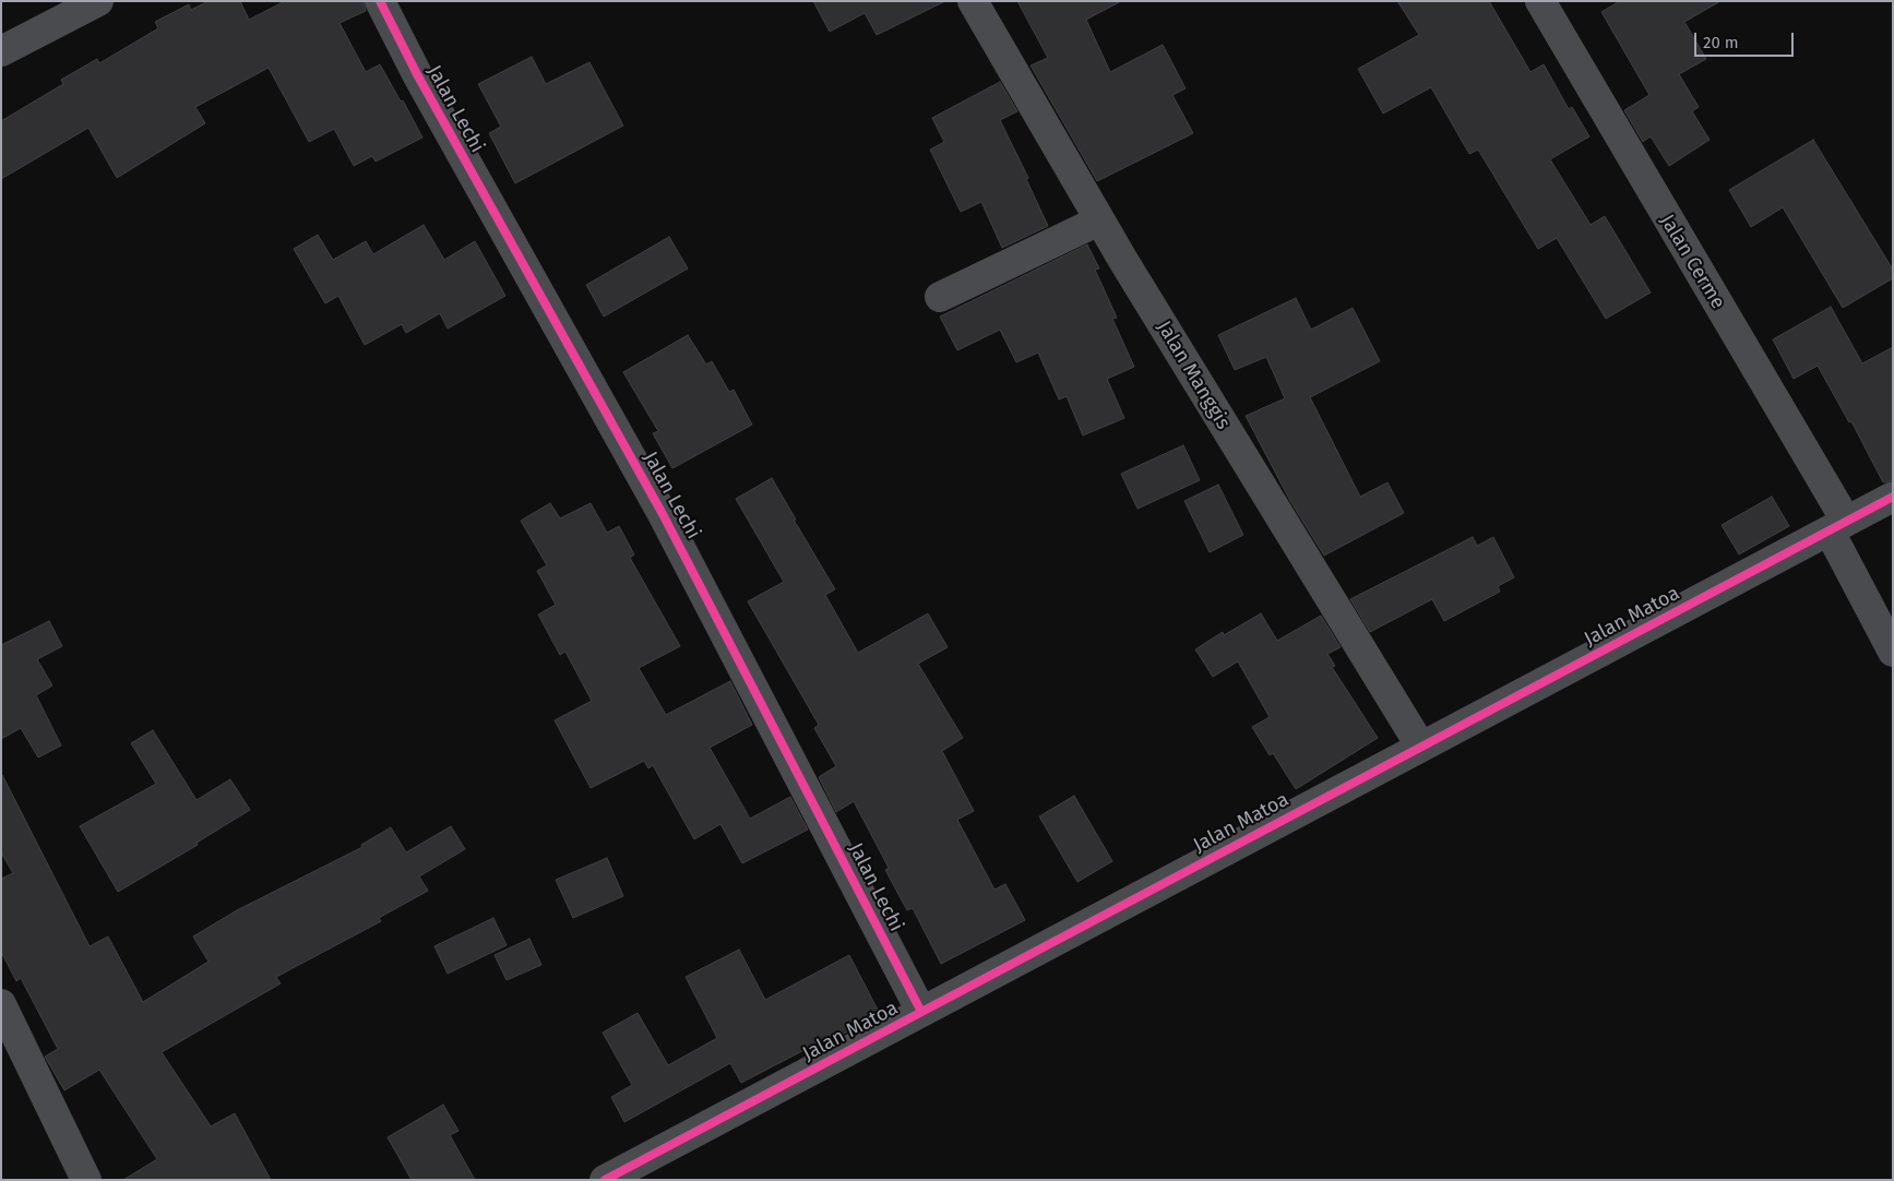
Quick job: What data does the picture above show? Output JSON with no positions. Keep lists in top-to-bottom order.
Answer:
{
  "streets": {
    "street": [
      "Jalan Lechi",
      "Jalan Cerme",
      "Jalan Manggis",
      "Jalan Matoa"
    ]
  },
  "crossings": [
    ["Jalan Lechi", "Jalan Matoa"],
    ["Jalan Cerme", "Jalan Matoa"],
    ["Jalan Manggis", "Jalan Matoa"]
  ],
  "scale_bar": "20 m"
}
